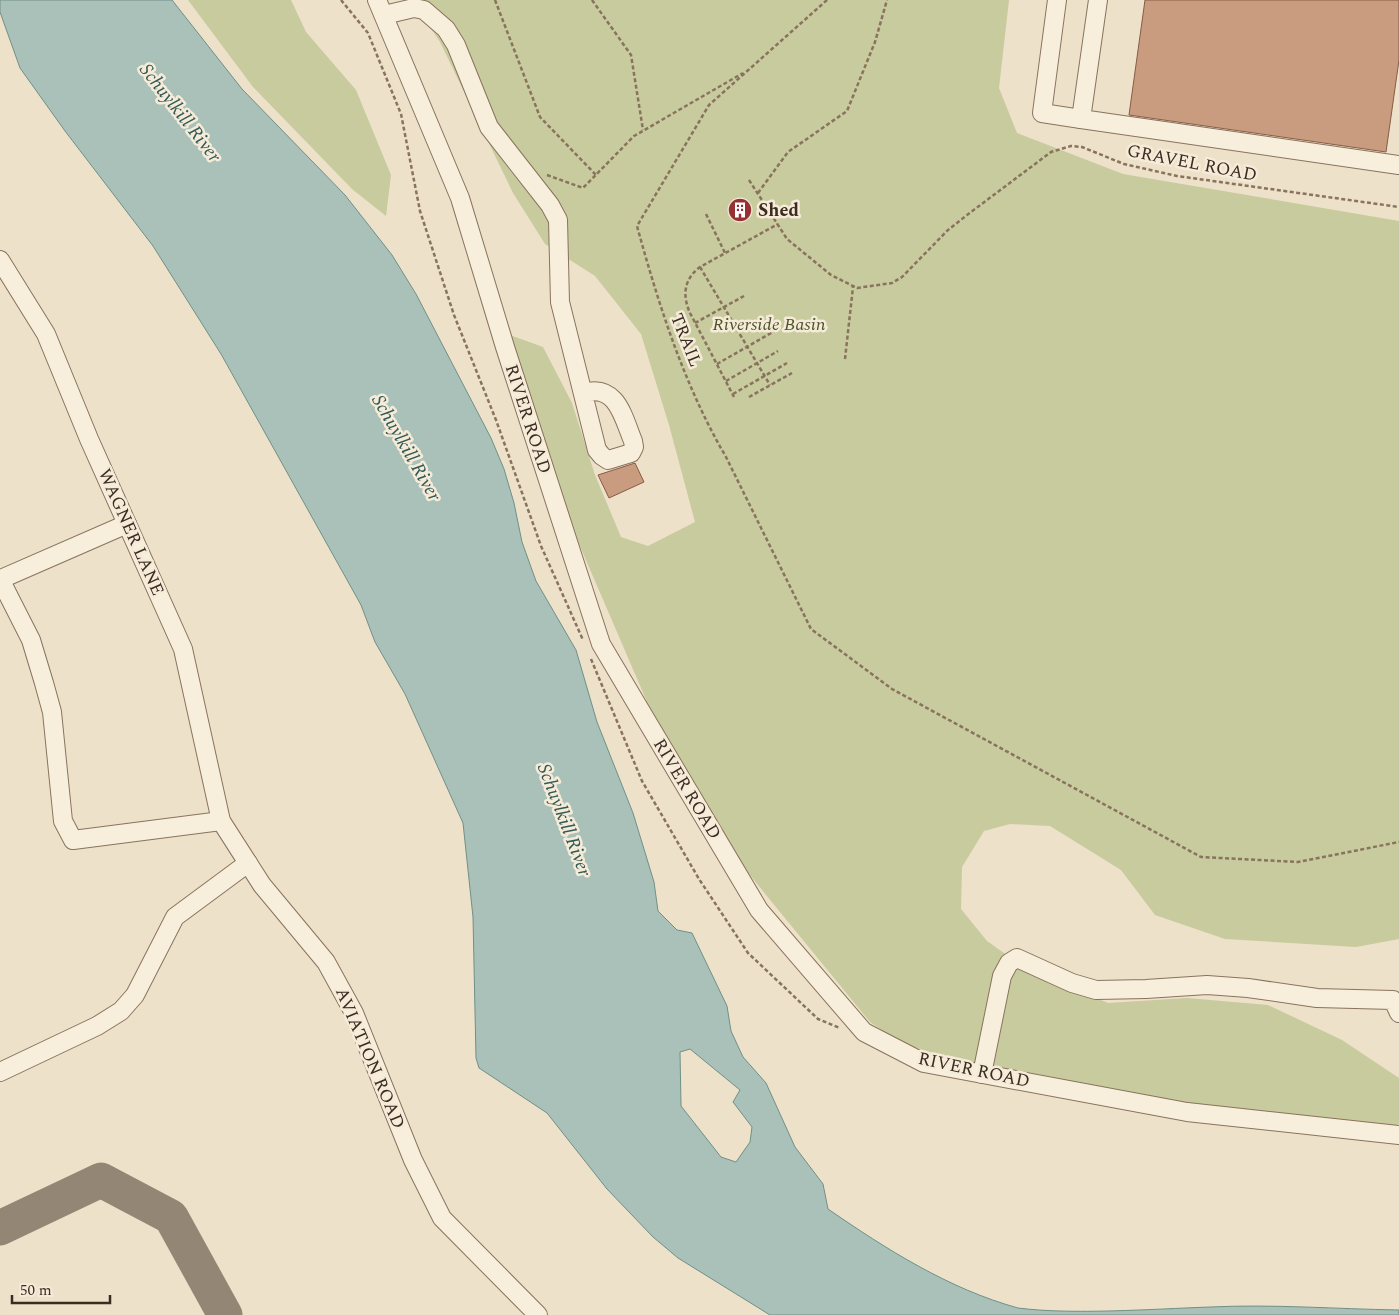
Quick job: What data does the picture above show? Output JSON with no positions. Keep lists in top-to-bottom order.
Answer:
{
  "streets": {
    "street": ["RIVER ROAD", "WAGNER LANE", "AVIATION ROAD"],
    "path": ["GRAVEL ROAD", "TRAIL"]
  },
  "crossings": [
    ["WAGNER LANE", "AVIATION ROAD"]
  ],
  "water": ["Schuylkill River"],
  "parks": ["Riverside Basin"],
  "places": {
    "building": ["Shed"]
  },
  "scale_bar": "50 m"
}
